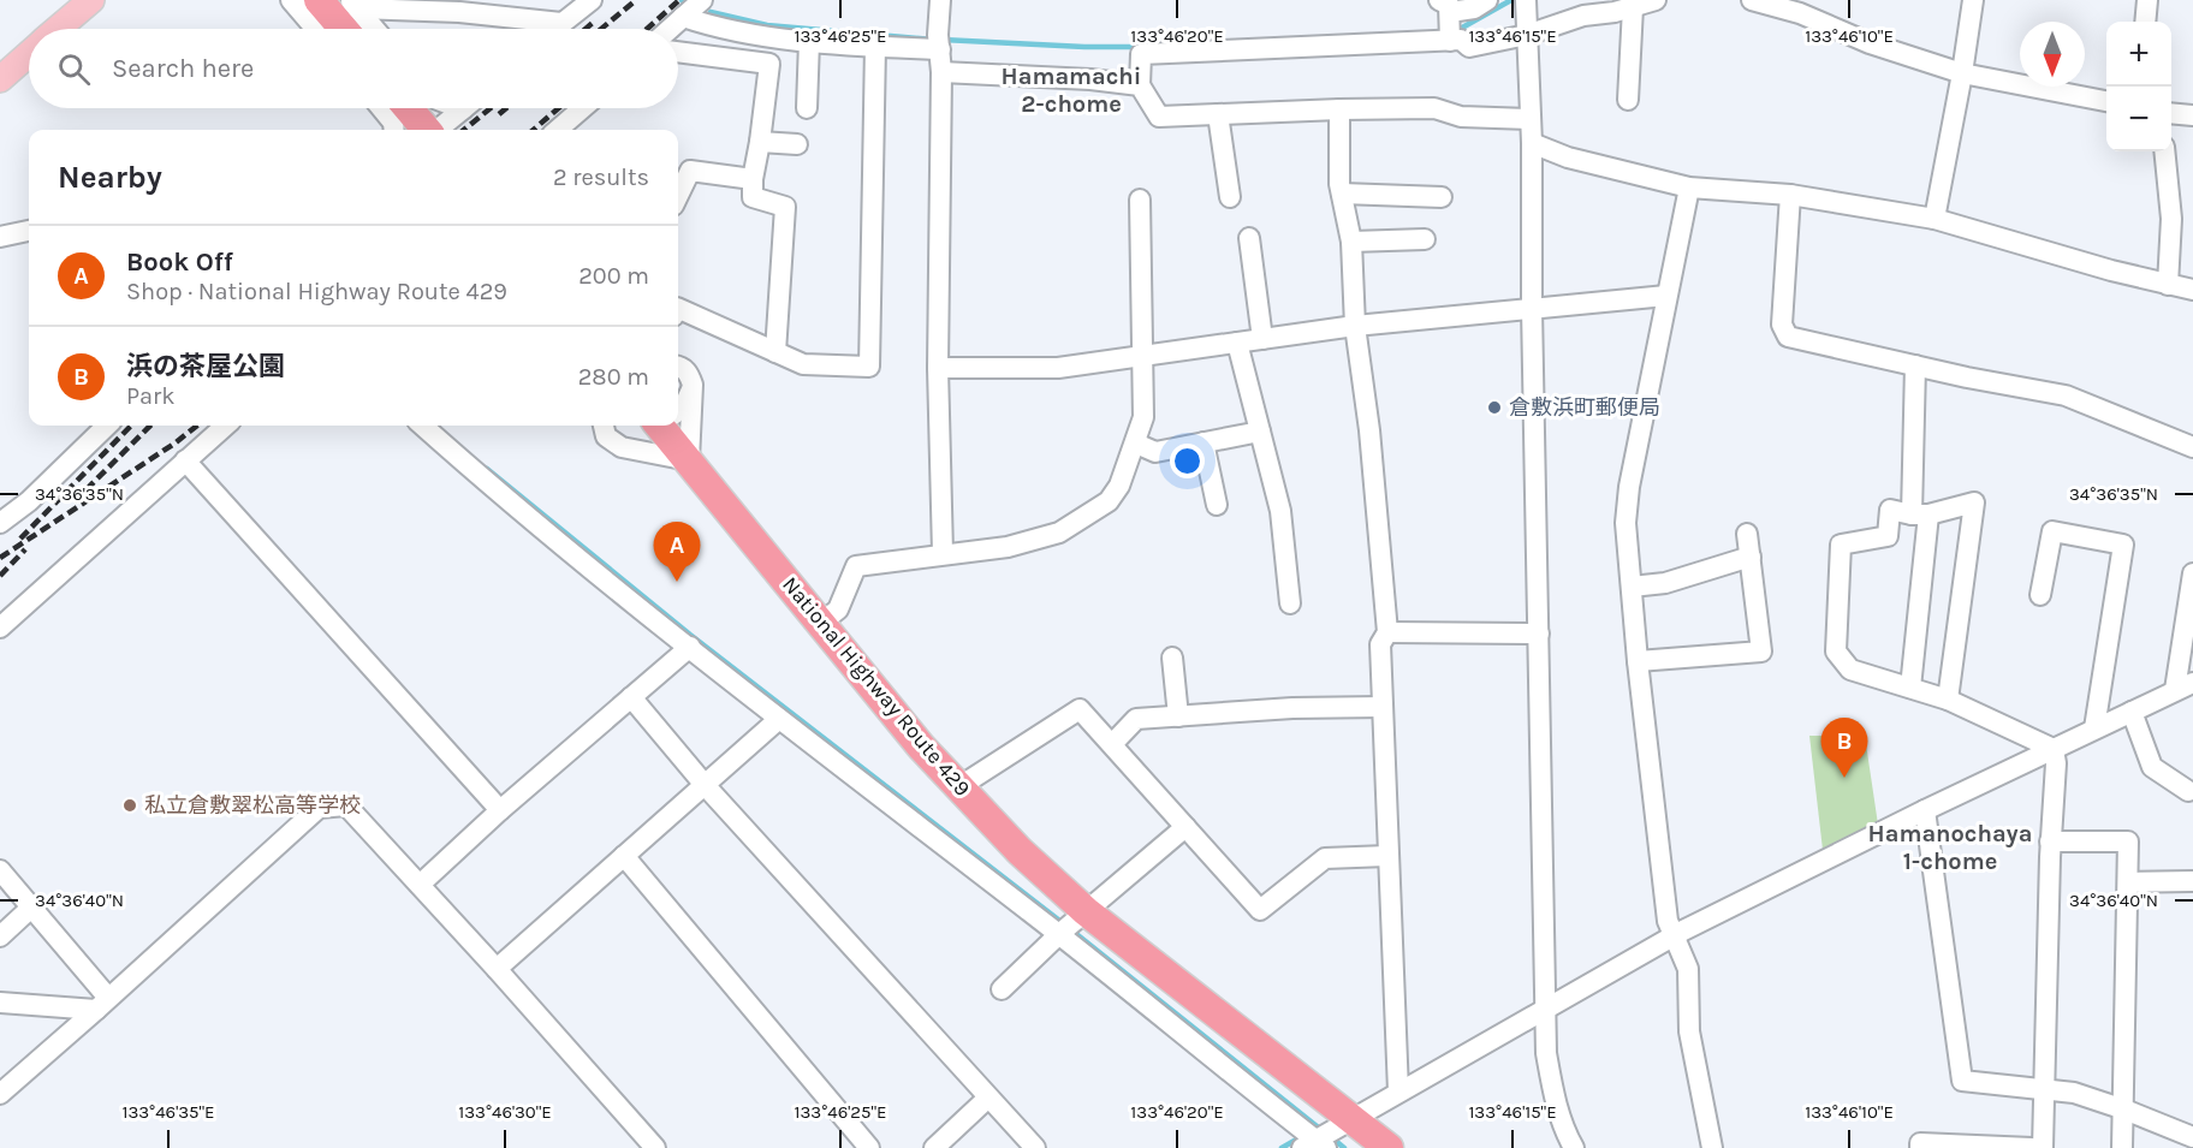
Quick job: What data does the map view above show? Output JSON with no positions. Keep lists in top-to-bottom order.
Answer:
{
  "streets": {
    "highway": ["National Highway Route 429"]
  },
  "districts": ["Hamamachi 2-chome", "Hamanochaya 1-chome"],
  "places": ["倉敷浜町郵便局", "私立倉敷翠松高等学校"],
  "north": "bottom",
  "page": {
    "map_buttons": ["+", "−"],
    "search": "Search here",
    "heading": ["Nearby", "2 results"],
    "list": [
      {
        "mark": "A",
        "name": "Book Off",
        "note": "Shop · National Highway Route 429",
        "value": "200 m"
      },
      {
        "mark": "B",
        "name": "浜の茶屋公園",
        "note": "Park",
        "value": "280 m"
      }
    ],
    "pins": ["A", "B"]
  },
  "coordinates": [
    "133°46'25\"E",
    "133°46'20\"E",
    "133°46'15\"E",
    "133°46'10\"E",
    "34°36'35\"N",
    "34°36'40\"N",
    "133°46'35\"E",
    "133°46'30\"E"
  ]
}
